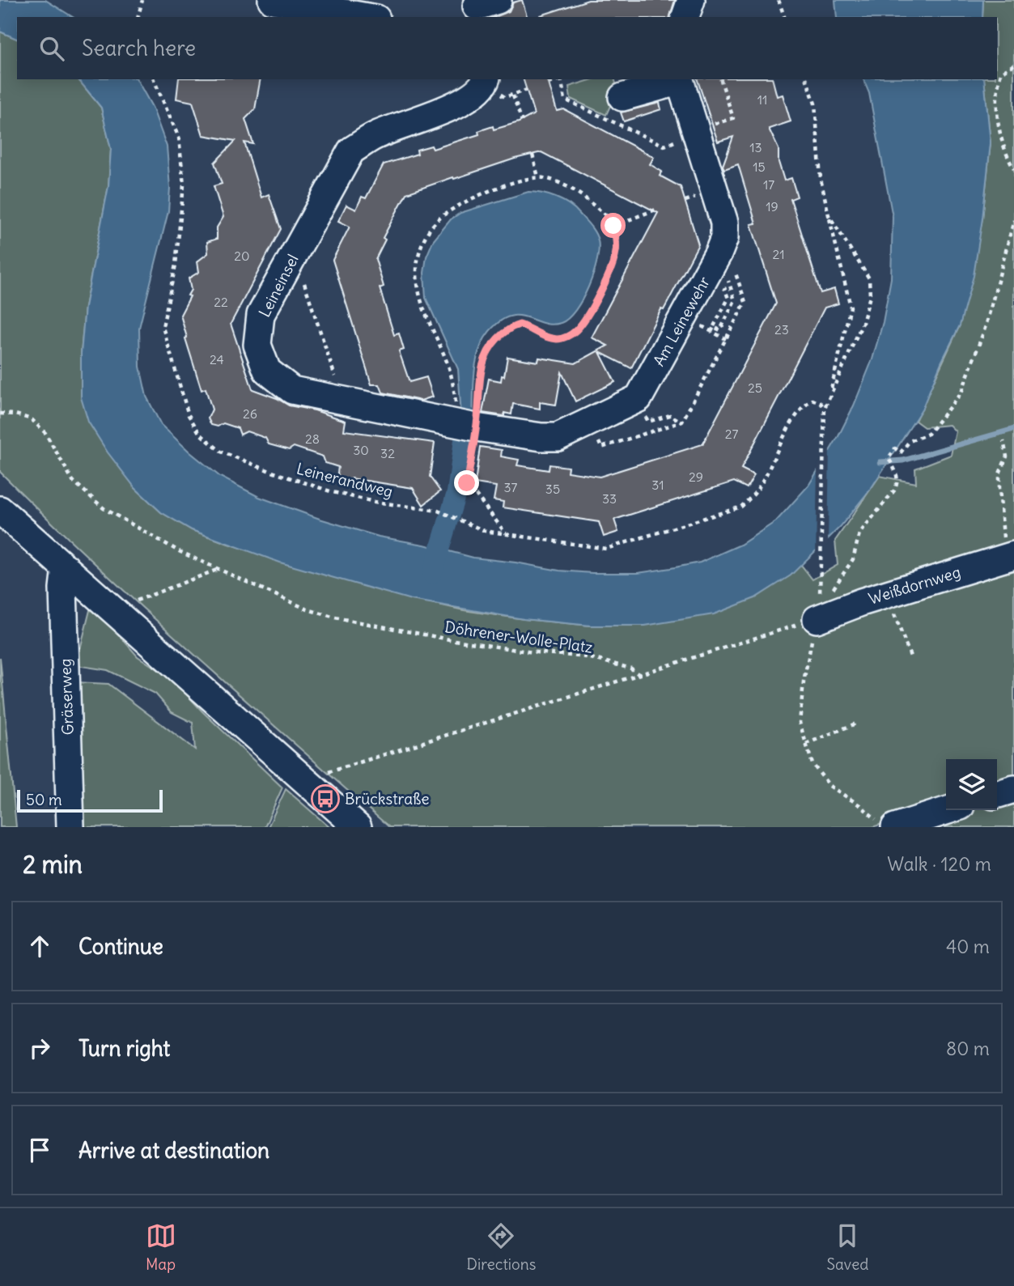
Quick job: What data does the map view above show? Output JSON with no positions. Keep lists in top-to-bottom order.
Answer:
{
  "streets": {
    "street": [
      "Leineinsel",
      "Am Leinewehr",
      "Weißdornweg",
      "Gräserweg"
    ],
    "path": ["Leinerandweg", "Döhrener-Wolle-Platz"]
  },
  "crossings": [
    ["Leineinsel", "Am Leinewehr"]
  ],
  "places": {
    "bus stop": ["Brückstraße"]
  },
  "house_numbers": [
    "11",
    "13",
    "15",
    "17",
    "19",
    "21",
    "20",
    "22",
    "23",
    "24",
    "25",
    "26",
    "27",
    "28",
    "30",
    "32",
    "29",
    "31",
    "37",
    "35",
    "33"
  ],
  "scale_bar": "50 m",
  "page": {
    "search": "Search here",
    "scale": "50 m",
    "heading": ["2 min", "Walk · 120 m"],
    "list": [
      ["Continue", "40 m"],
      ["Turn right", "80 m"],
      "Arrive at destination"
    ],
    "nav": ["Map", "Directions", "Saved"]
  }
}
